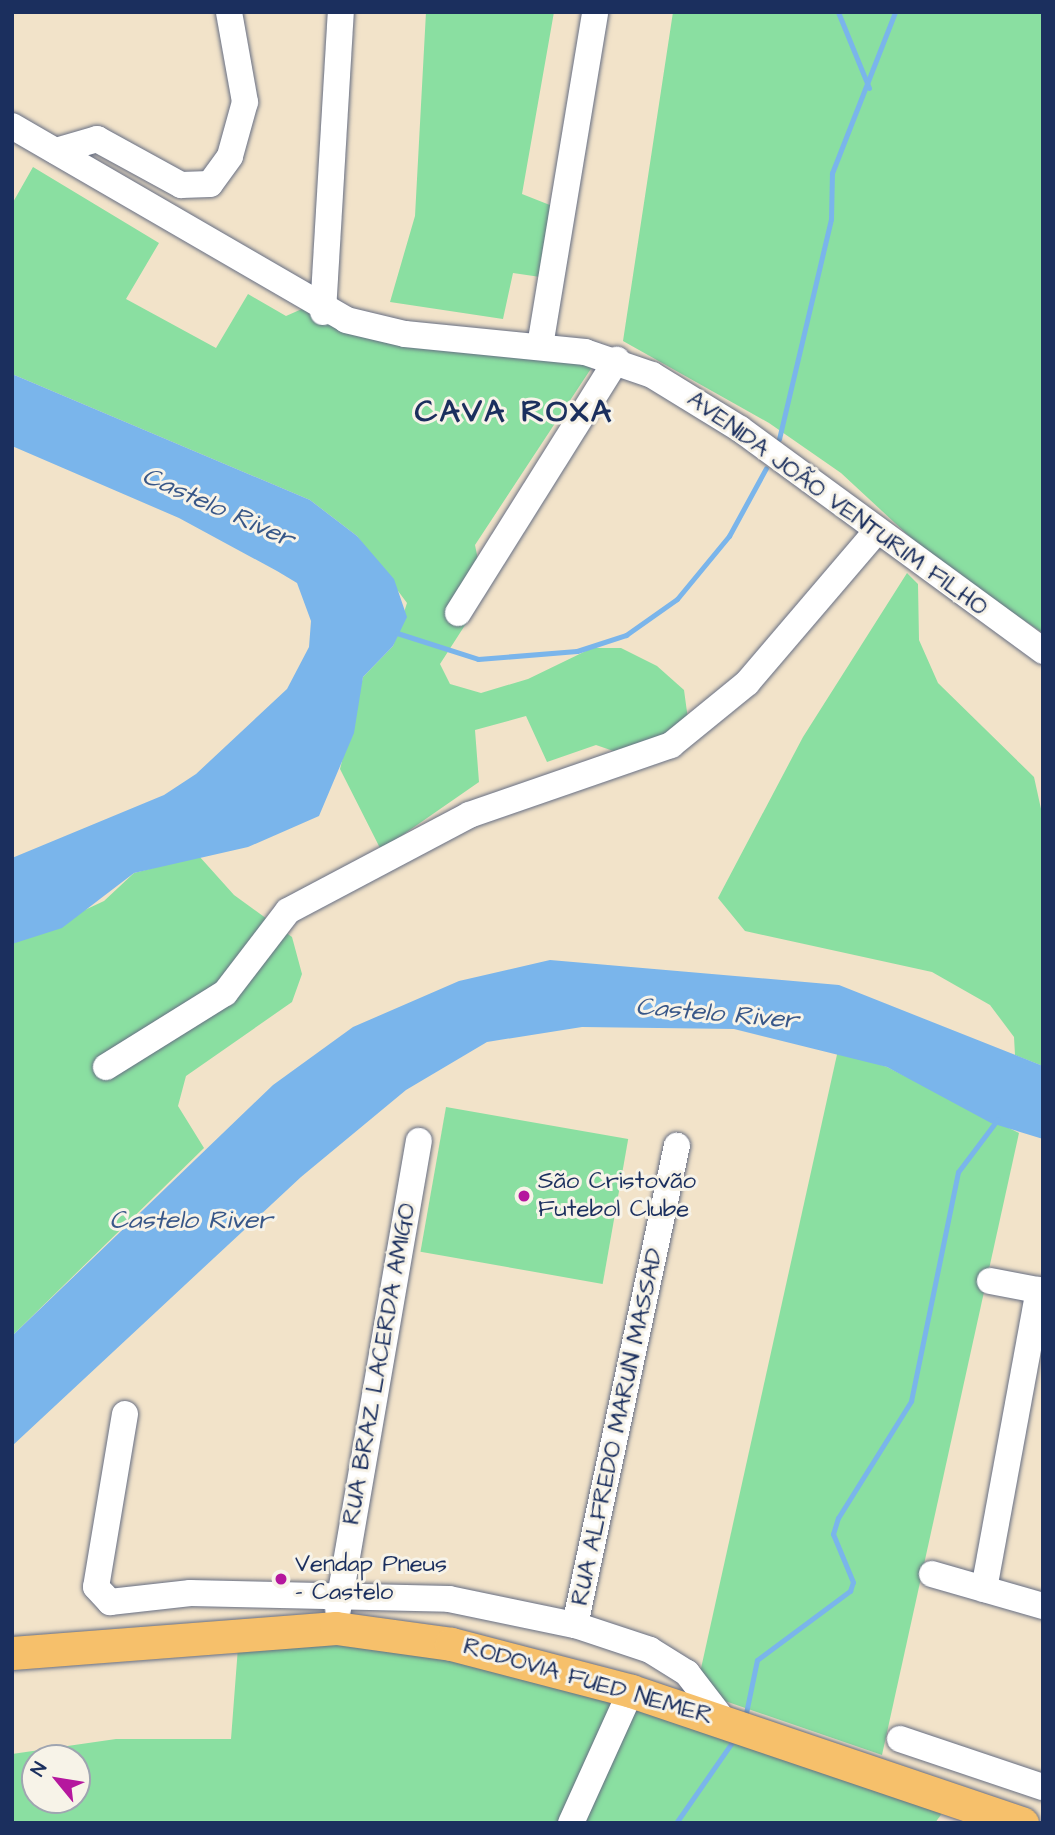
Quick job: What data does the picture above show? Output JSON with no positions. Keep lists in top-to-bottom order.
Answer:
{
  "streets": {
    "main road": ["RODOVIA FUED NEMER"],
    "street": ["AVENIDA JOÃO VENTURIM FILHO", "RUA BRAZ LACERDA AMIGO", "RUA ALFREDO MARUN MASSAD"]
  },
  "crossings": [
    ["RUA BRAZ LACERDA AMIGO", "RODOVIA FUED NEMER"]
  ],
  "districts": ["CAVA ROXA"],
  "water": ["Castelo River"],
  "places": ["São Cristovão Futebol Clube", "Vendap Pneus - Castelo"],
  "north": "top left"
}
